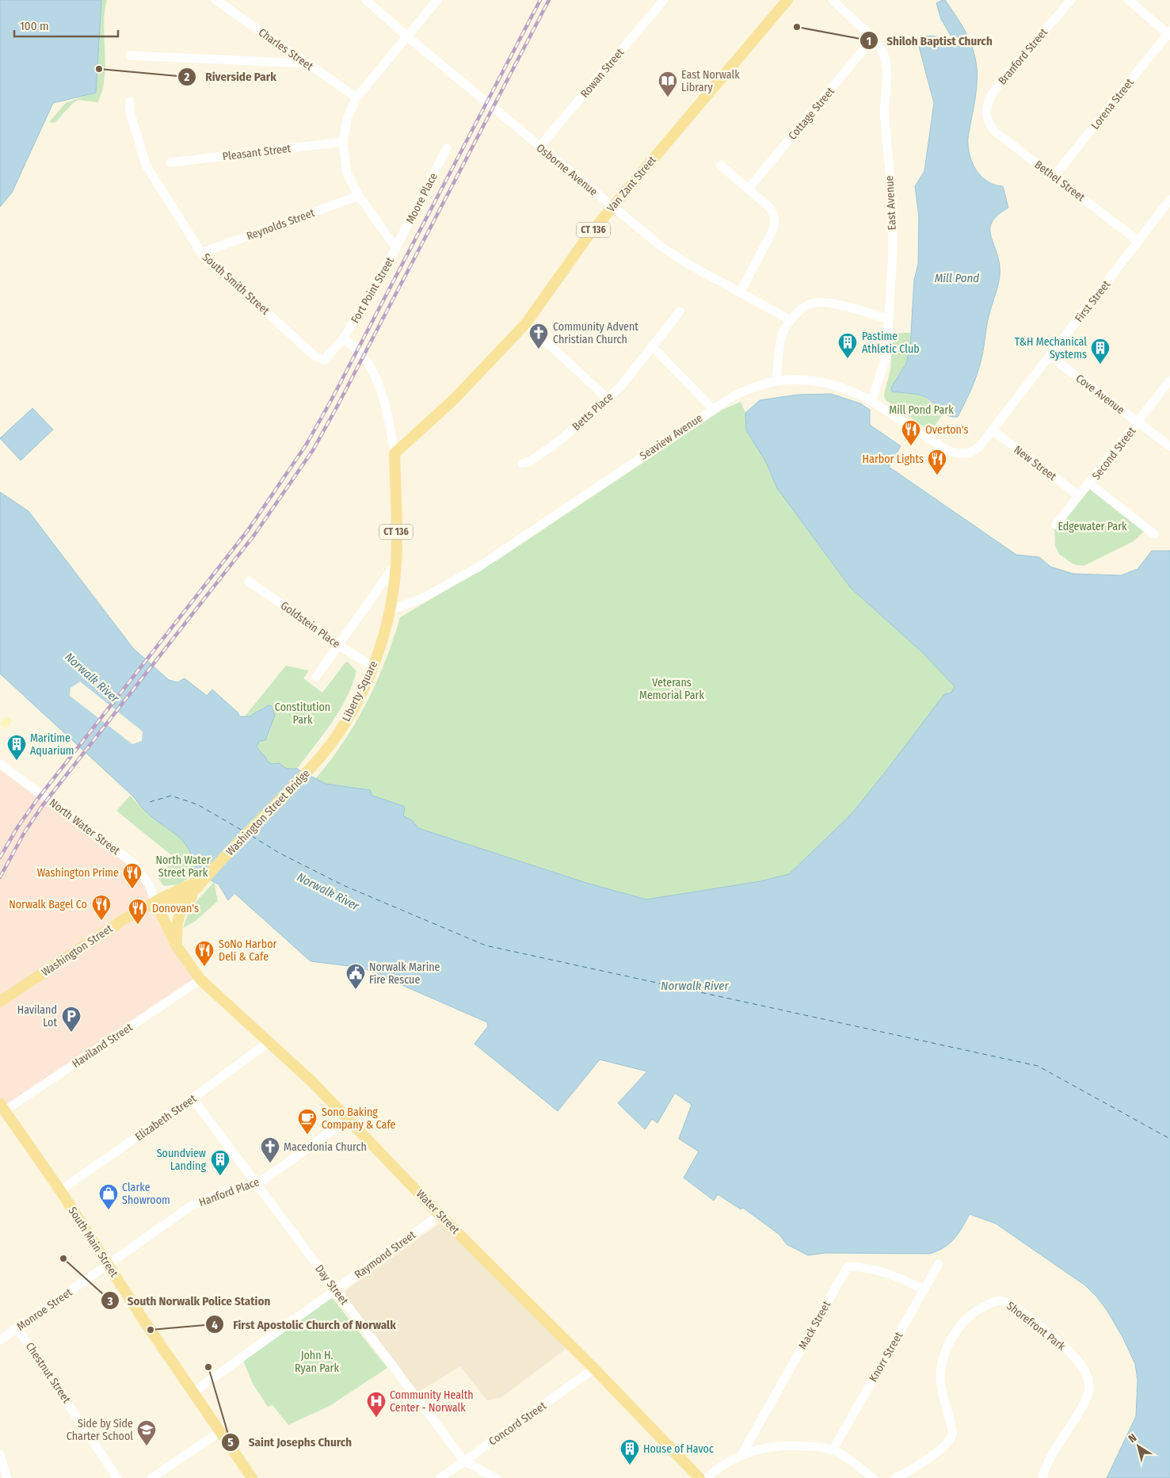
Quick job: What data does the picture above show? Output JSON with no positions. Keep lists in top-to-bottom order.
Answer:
{
  "streets": {
    "main road": [
      "Van Zant Street",
      "CT 136",
      "Liberty Square",
      "Washington Street Bridge",
      "Washington Street",
      "Water Street",
      "South Main Street"
    ],
    "street": [
      "Charles Street",
      "Branford Street",
      "Rowan Street",
      "Lorena Street",
      "Cottage Street",
      "Pleasant Street",
      "Osborne Avenue",
      "Bethel Street",
      "Moore Place",
      "East Avenue",
      "Reynolds Street",
      "South Smith Street",
      "Fort Point Street",
      "First Street",
      "Cove Avenue",
      "Betts Place",
      "Seaview Avenue",
      "Second Street",
      "New Street",
      "Goldstein Place",
      "North Water Street",
      "Haviland Street",
      "Elizabeth Street",
      "Hanford Place",
      "Raymond Street",
      "Day Street",
      "Monroe Street",
      "Mack Street",
      "Shorefront Park",
      "Knorr Street",
      "Chestnut Street",
      "Concord Street"
    ]
  },
  "crossings": [
    ["Charles Street", "Fort Point Street"],
    ["Branford Street", "Bethel Street"],
    ["Rowan Street", "Osborne Avenue"],
    ["Lorena Street", "Bethel Street"],
    ["Cottage Street", "East Avenue"],
    ["Pleasant Street", "Fort Point Street"],
    ["Osborne Avenue", "Van Zant Street"],
    ["Osborne Avenue", "Fort Point Street"],
    ["Bethel Street", "First Street"],
    ["Van Zant Street", "CT 136"],
    ["Moore Place", "Fort Point Street"],
    ["East Avenue", "Seaview Avenue"],
    ["Reynolds Street", "South Smith Street"],
    ["Reynolds Street", "Fort Point Street"],
    ["CT 136", "Seaview Avenue"],
    ["CT 136", "Liberty Square"],
    ["CT 136", "Washington Street Bridge"],
    ["CT 136", "Washington Street"],
    ["CT 136", "Water Street"],
    ["South Smith Street", "Fort Point Street"],
    ["First Street", "Cove Avenue"],
    ["First Street", "Seaview Avenue"],
    ["First Street", "New Street"],
    ["Cove Avenue", "Second Street"],
    ["Seaview Avenue", "Liberty Square"],
    ["Second Street", "New Street"],
    ["Goldstein Place", "Liberty Square"],
    ["Liberty Square", "Washington Street Bridge"],
    ["Washington Street Bridge", "Washington Street"],
    ["North Water Street", "Washington Street"],
    ["North Water Street", "Water Street"],
    ["Washington Street", "Water Street"],
    ["Haviland Street", "Water Street"],
    ["Haviland Street", "South Main Street"],
    ["Elizabeth Street", "Water Street"],
    ["Elizabeth Street", "South Main Street"],
    ["Elizabeth Street", "Day Street"],
    ["Hanford Place", "Water Street"],
    ["Hanford Place", "South Main Street"],
    ["Hanford Place", "Day Street"],
    ["Hanford Place", "Monroe Street"],
    ["Water Street", "Raymond Street"],
    ["Water Street", "Concord Street"],
    ["South Main Street", "Raymond Street"],
    ["South Main Street", "Monroe Street"],
    ["Raymond Street", "Day Street"],
    ["Day Street", "Concord Street"],
    ["Monroe Street", "Chestnut Street"],
    ["Mack Street", "Knorr Street"]
  ],
  "water": ["Mill Pond", "Norwalk River"],
  "parks": [
    "Mill Pond Park",
    "Edgewater Park",
    "Veterans Memorial Park",
    "Constitution Park",
    "North Water Street Park",
    "John H. Ryan Park"
  ],
  "places": {
    "other": [
      "Shiloh Baptist Church",
      "Riverside Park",
      "South Norwalk Police Station",
      "First Apostolic Church of Norwalk",
      "Saint Josephs Church"
    ],
    "library": ["East Norwalk Library"],
    "church": ["Community Advent Christian Church", "Macedonia Church"],
    "building": [
      "Pastime Athletic Club",
      "T&H Mechanical Systems",
      "Maritime Aquarium",
      "Soundview Landing",
      "House of Havoc"
    ],
    "restaurant": [
      "Overton's",
      "Harbor Lights",
      "Washington Prime",
      "Norwalk Bagel Co",
      "Donovan's",
      "SoNo Harbor Deli & Cafe"
    ],
    "public building": ["Norwalk Marine Fire Rescue"],
    "parking": ["Haviland Lot"],
    "cafe": ["Sono Baking Company & Cafe"],
    "shop": ["Clarke Showroom"],
    "hospital": ["Community Health Center - Norwalk"],
    "school or university": ["Side by Side Charter School"]
  },
  "scale_bar": "100 m",
  "north": "top left"
}
